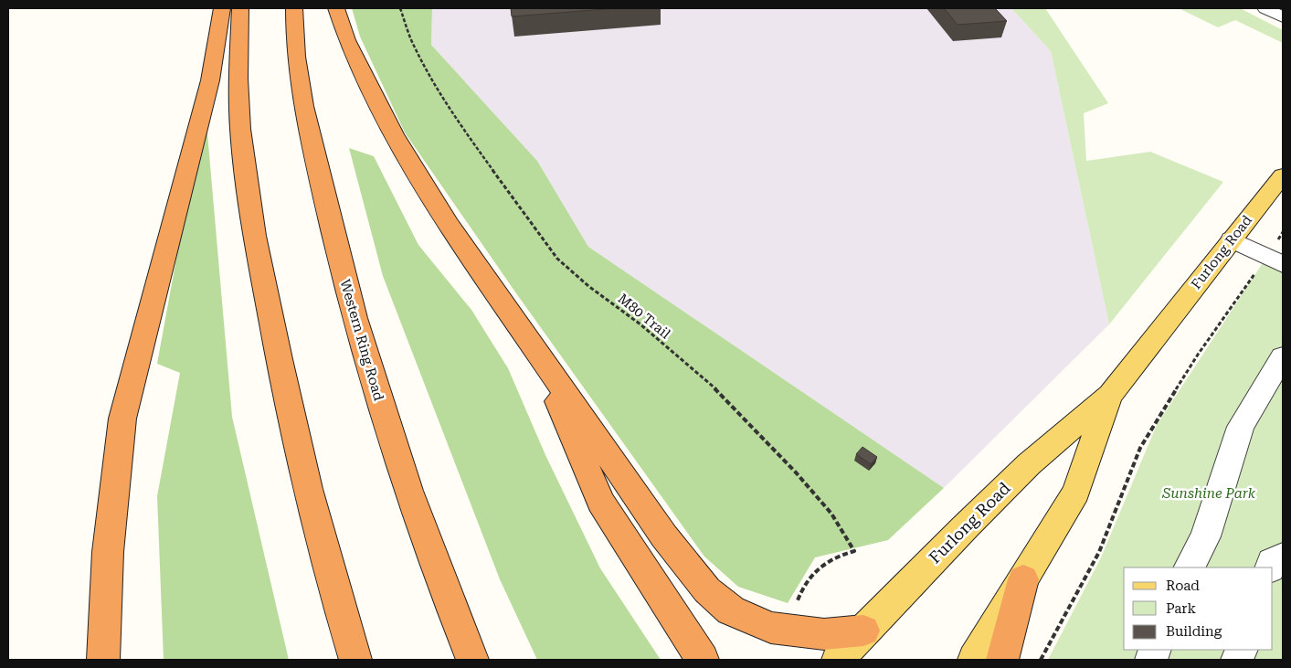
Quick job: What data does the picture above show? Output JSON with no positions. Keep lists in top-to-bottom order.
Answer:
{
  "streets": {
    "highway": ["Western Ring Road"],
    "main road": ["Furlong Road"],
    "path": ["M80 Trail"]
  },
  "parks": ["Sunshine Park"],
  "legend": ["Road", "Park", "Building"]
}
